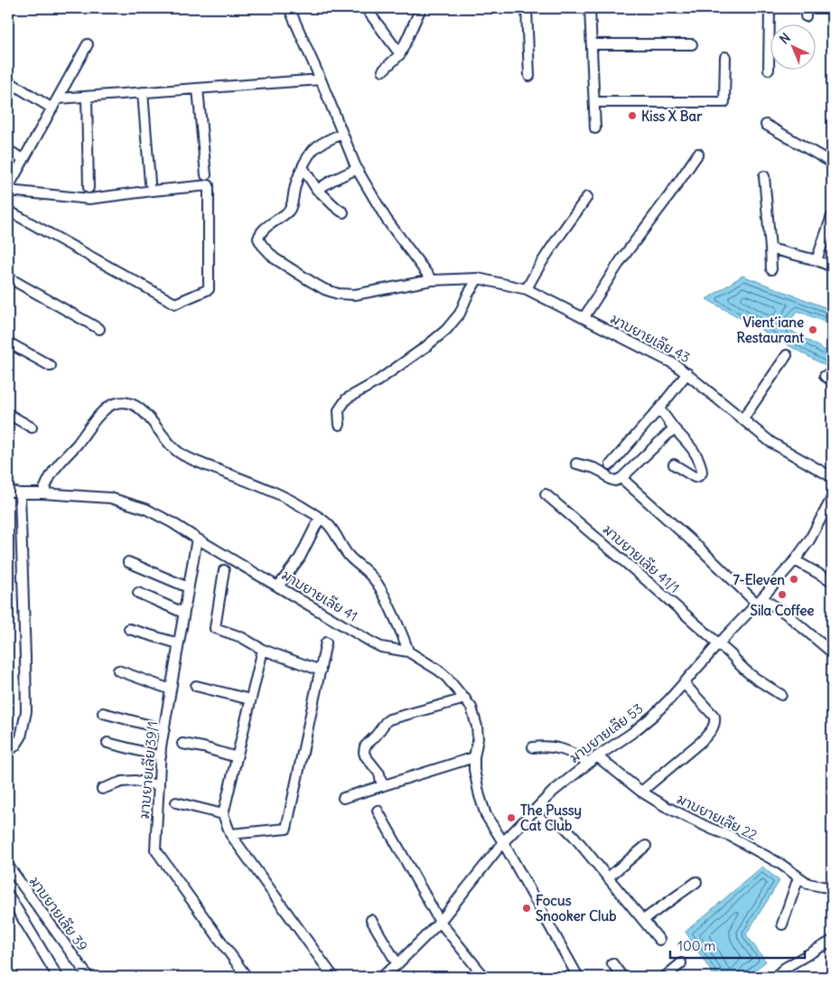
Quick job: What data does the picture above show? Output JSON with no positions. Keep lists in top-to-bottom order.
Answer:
{
  "streets": {
    "street": [
      "มาบยายเลีย 43",
      "มาบยายเลีย 41/1",
      "มาบยายเลีย 41",
      "มาบยายเลีย 53",
      "มาบยายเลีย 39/1",
      "มาบยายเลีย 22",
      "มาบยายเลีย 39"
    ]
  },
  "crossings": [
    ["มาบยายเลีย 41/1", "มาบยายเลีย 53"],
    ["มาบยายเลีย 41", "มาบยายเลีย 53"],
    ["มาบยายเลีย 41", "มาบยายเลีย 39/1"],
    ["มาบยายเลีย 53", "มาบยายเลีย 22"]
  ],
  "places": [
    "Kiss X Bar",
    "Vient´iane Restaurant",
    "7-Eleven",
    "Sila Coffee",
    "The Pussy Cat Club",
    "Focus Snooker Club"
  ],
  "scale_bar": "100 m",
  "north": "top left"
}
